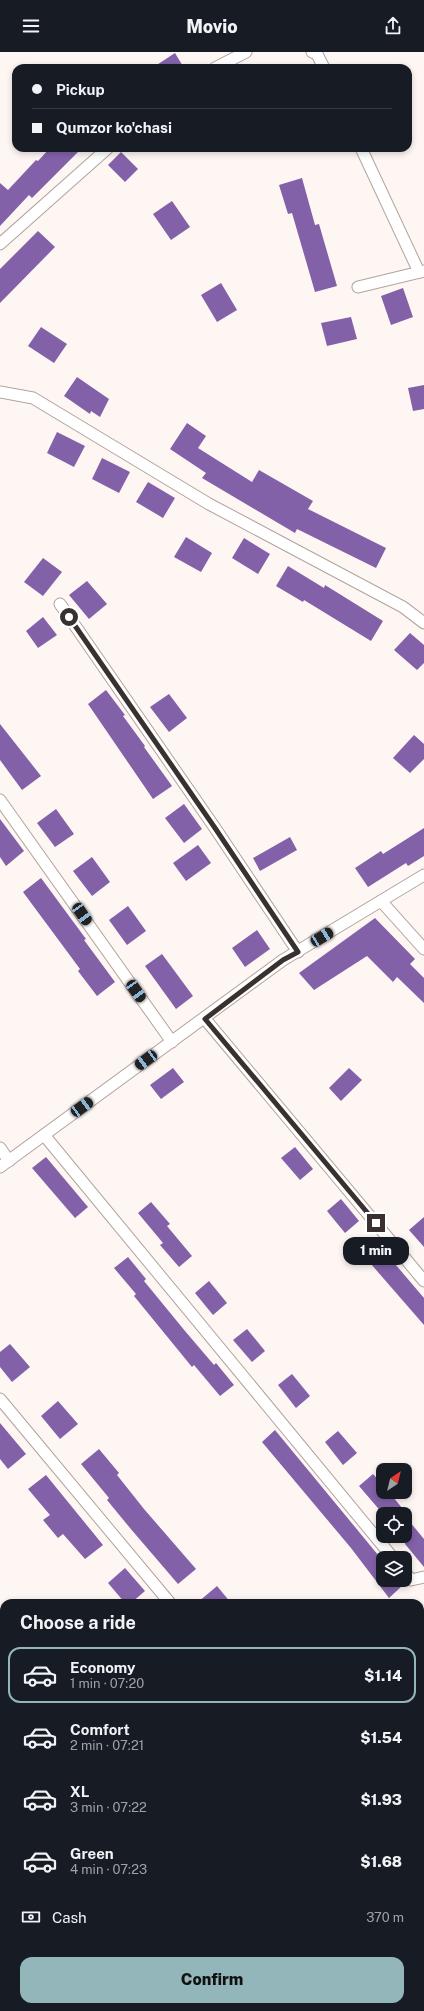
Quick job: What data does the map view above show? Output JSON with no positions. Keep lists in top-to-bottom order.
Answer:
{
  "north": "top right",
  "page": {
    "header": "Movio",
    "banner": ["Pickup", "Qumzor ko'chasi"],
    "bubble": "1 min",
    "heading": "Choose a ride",
    "list": [
      {
        "name": "Economy",
        "note": "1 min · 07:20",
        "value": "$1.14"
      },
      {
        "name": "Comfort",
        "note": "2 min · 07:21",
        "value": "$1.54"
      },
      {
        "name": "XL",
        "note": "3 min · 07:22",
        "value": "$1.93"
      },
      {
        "name": "Green",
        "note": "4 min · 07:23",
        "value": "$1.68"
      }
    ],
    "pay": ["Cash", "370 m"],
    "buttons": "Confirm"
  }
}
